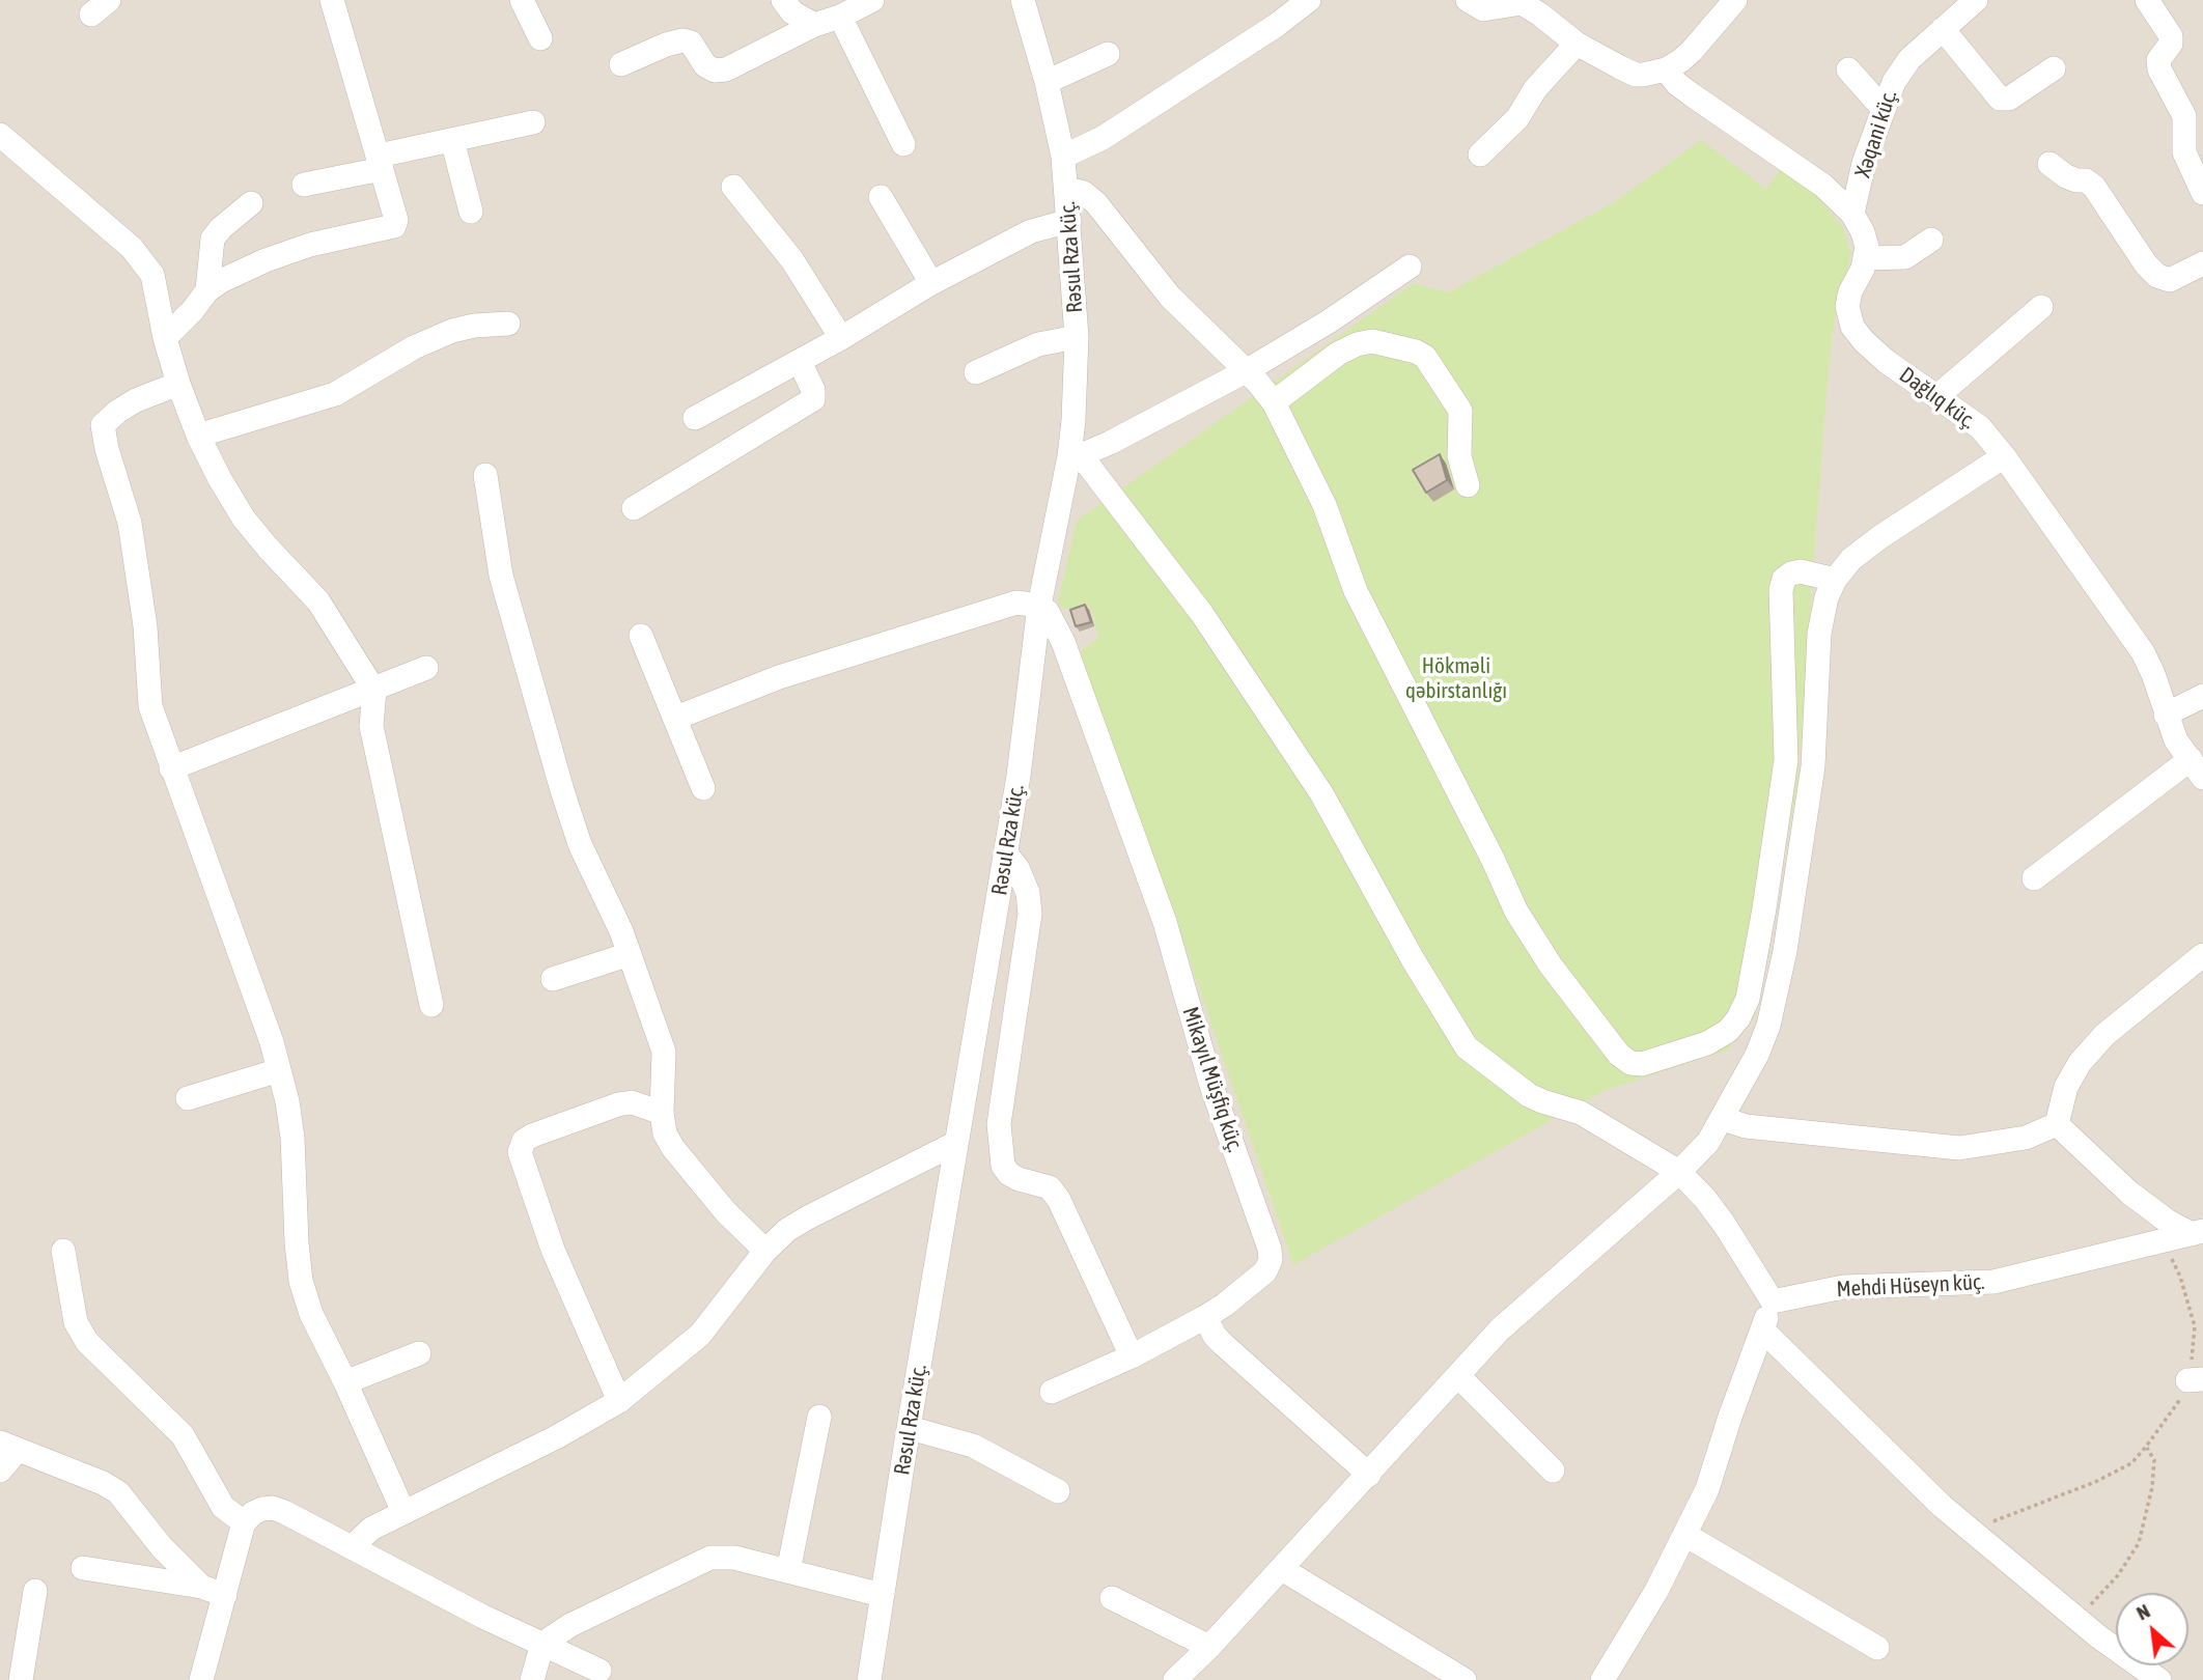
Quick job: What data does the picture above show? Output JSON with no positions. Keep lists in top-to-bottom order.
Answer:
{
  "streets": {
    "street": [
      "Xəqani küç.",
      "Rəsul Rza küç.",
      "Dağlıq küç.",
      "Mikayıl Müşfiq küç.",
      "Mehdi Hüseyn küç."
    ]
  },
  "crossings": [
    ["Rəsul Rza küç.", "Mikayıl Müşfiq küç."]
  ],
  "parks": ["Hökməli qəbirstanlığı"],
  "north": "top left"
}
